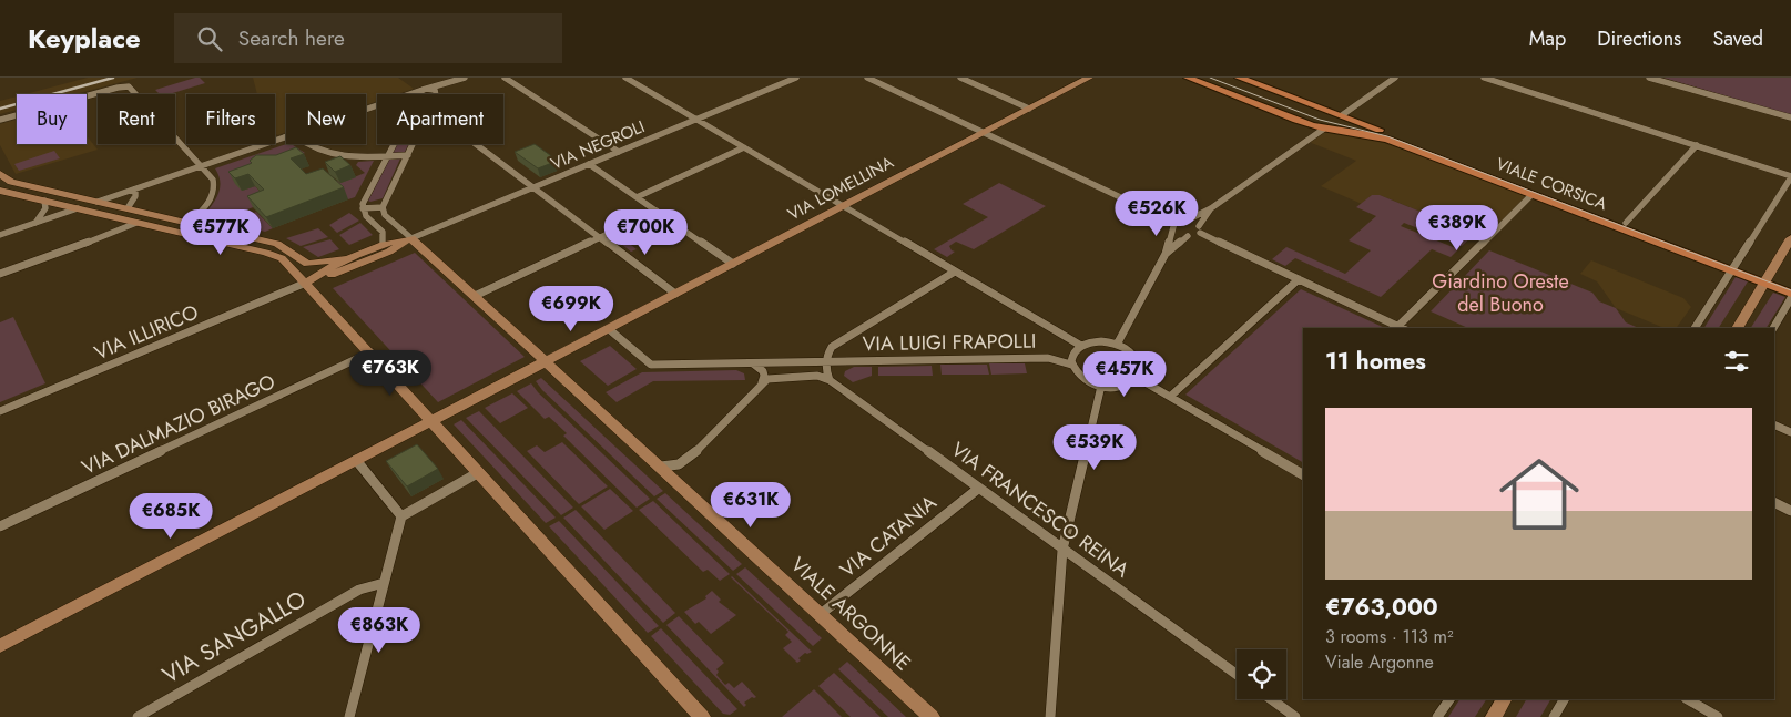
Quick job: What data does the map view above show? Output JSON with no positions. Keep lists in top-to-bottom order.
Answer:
{
  "streets": {
    "main road": ["VIALE CORSICA"],
    "street": [
      "VIA NEGROLI",
      "VIA LOMELLINA",
      "VIA ILLIRICO",
      "VIA LUIGI FRAPOLLI",
      "VIA DALMAZIO BIRAGO",
      "VIA FRANCESCO REINA",
      "VIA CATANIA",
      "VIALE ARGONNE",
      "VIA SANGALLO"
    ]
  },
  "crossings": [
    ["VIA NEGROLI", "VIALE ARGONNE"],
    ["VIA LOMELLINA", "VIA LUIGI FRAPOLLI"],
    ["VIA LOMELLINA", "VIALE ARGONNE"],
    ["VIA FRANCESCO REINA", "VIA CATANIA"],
    ["VIA CATANIA", "VIALE ARGONNE"]
  ],
  "parks": ["Giardino Oreste del Buono"],
  "page": {
    "header": "Keyplace",
    "search": "Search here",
    "nav": ["Map", "Directions", "Saved"],
    "chip": [
      "Buy",
      "Rent",
      "Filters",
      "New",
      "Apartment"
    ],
    "price": [
      "€526K",
      "€389K",
      "€577K",
      "€700K",
      "€699K",
      "€763K",
      "€457K",
      "€539K",
      "€631K",
      "€685K",
      "€863K"
    ],
    "heading": "11 homes",
    "list": [
      {
        "name": "€763,000",
        "note": "3 rooms · 113 m² · Viale Argonne"
      }
    ]
  }
}
